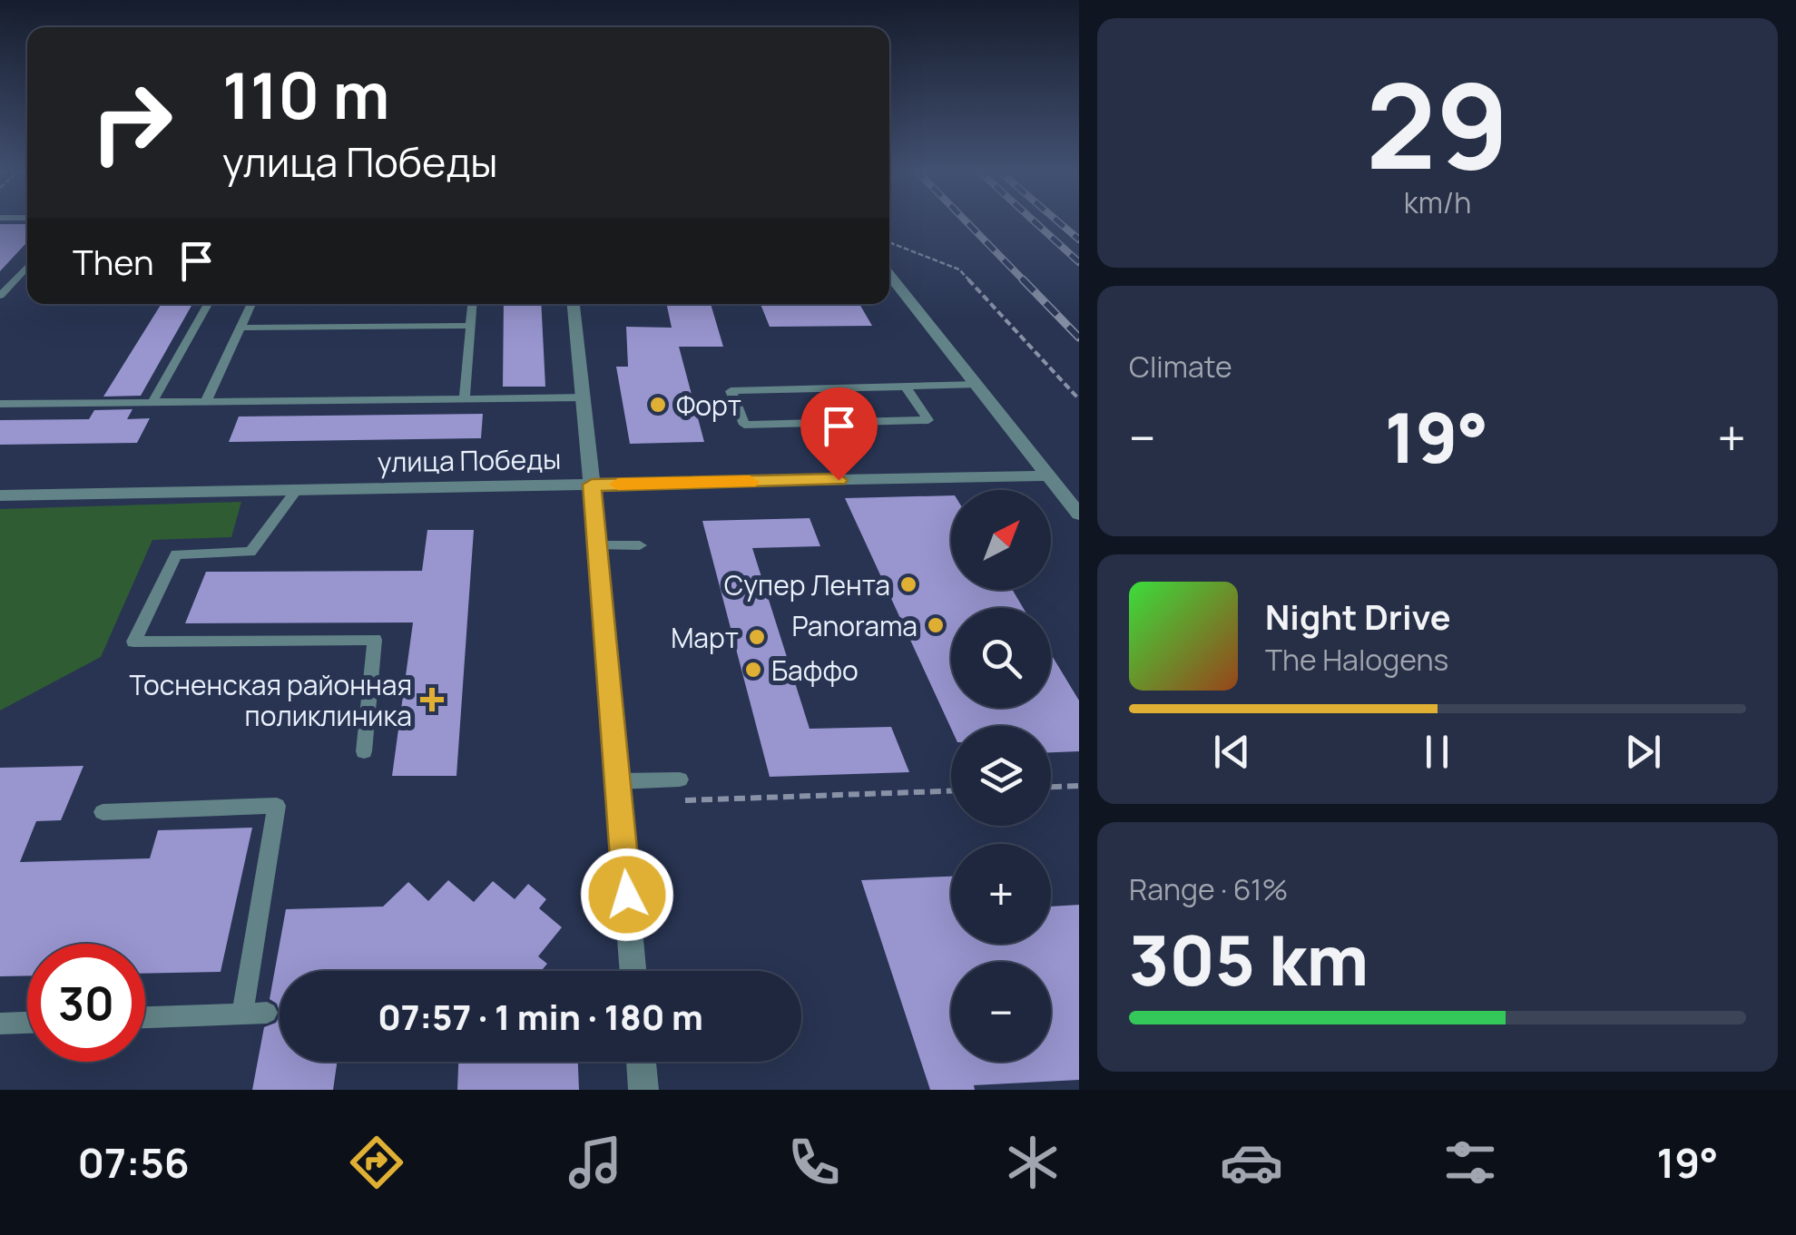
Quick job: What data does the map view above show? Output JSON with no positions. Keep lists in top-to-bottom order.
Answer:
{
  "streets": {
    "street": ["улица Победы"]
  },
  "places": {
    "other": [
      "Форт",
      "Супер Лента",
      "Panorama",
      "Март",
      "Баффо"
    ],
    "health": ["Тосненская районная поликлиника"]
  },
  "north": "top right",
  "page": {
    "tile": [
      ["29", "km/h"],
      "Climate",
      ["Range · 61%", "305 km"]
    ],
    "turn": ["110 m", "улица Победы"],
    "then": "Then",
    "heat": ["−", "19°", "+"],
    "map_buttons": ["+", "−"],
    "song": ["Night Drive", "The Halogens"],
    "limit": "30",
    "trip": "07:57 · 1 min · 180 m",
    "tabs": ["07:56", "19°"]
  }
}
